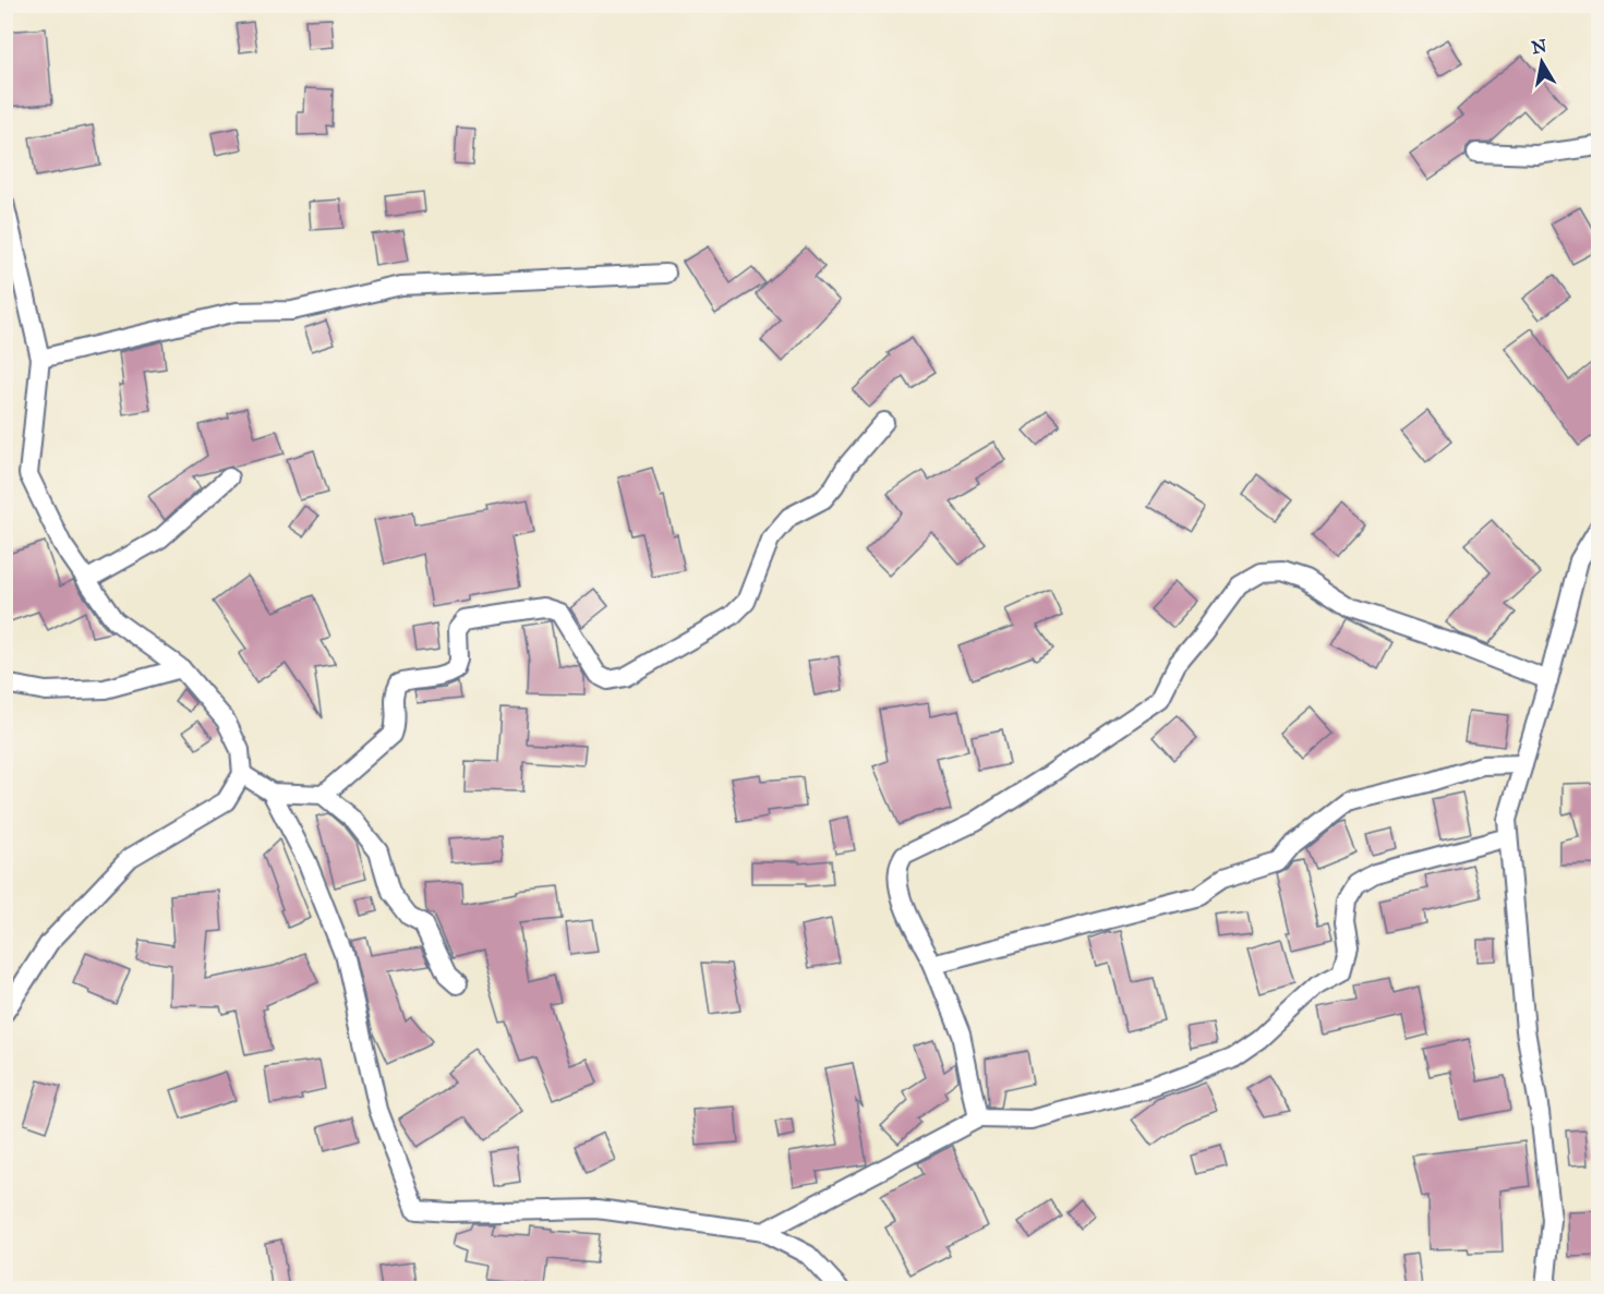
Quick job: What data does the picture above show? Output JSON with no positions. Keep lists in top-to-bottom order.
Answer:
{
  "north": "top"
}
